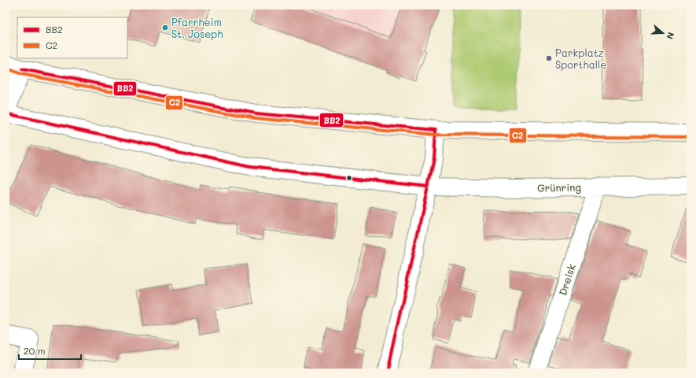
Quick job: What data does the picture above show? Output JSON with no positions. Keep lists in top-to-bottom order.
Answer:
{
  "streets": {
    "street": ["Grünring", "Dreisk"]
  },
  "crossings": [
    ["Grünring", "Dreisk"]
  ],
  "places": ["Pfarrheim St. Joseph", "Parkplatz Sporthalle"],
  "lines": ["transit line C2", "transit line BB2"],
  "legend": ["BB2", "C2"],
  "scale_bar": "20 m",
  "north": "right"
}
